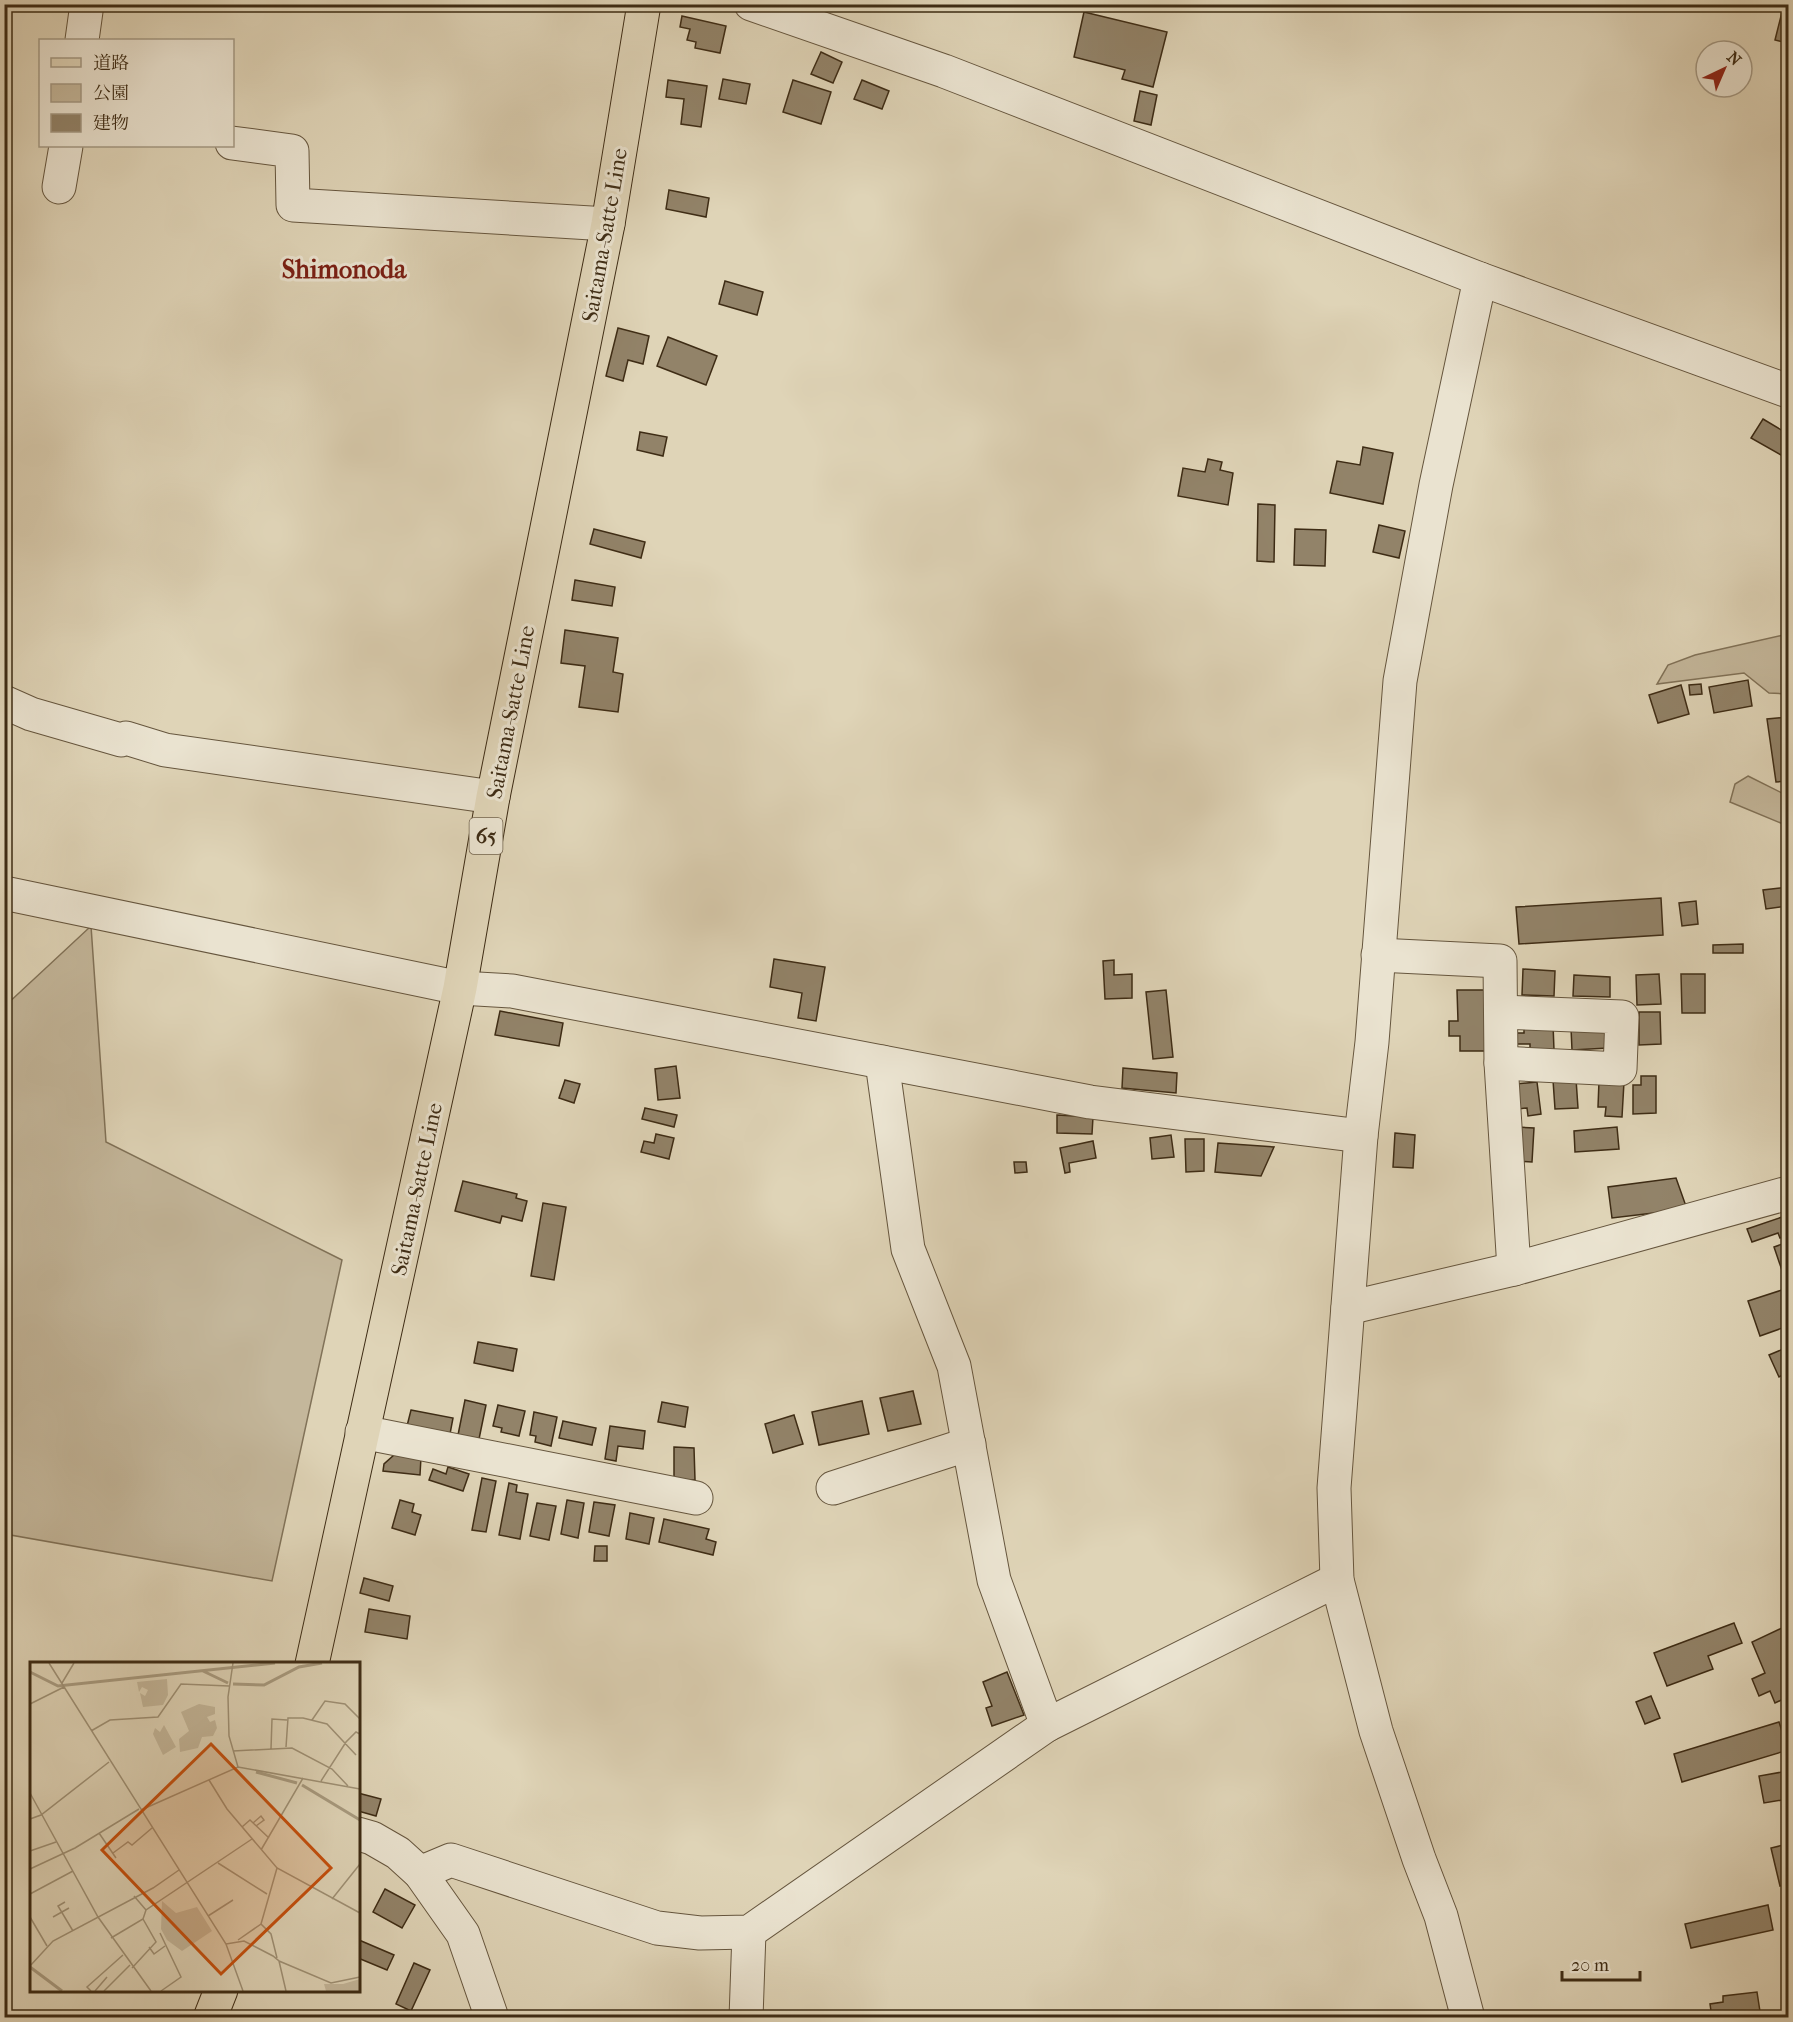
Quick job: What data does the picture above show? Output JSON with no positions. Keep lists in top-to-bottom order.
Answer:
{
  "streets": {
    "main road": ["Saitama-Satte Line", "65"]
  },
  "districts": ["Shimonoda"],
  "legend": ["道路", "公園", "建物"],
  "scale_bar": "20 m",
  "north": "top right"
}
